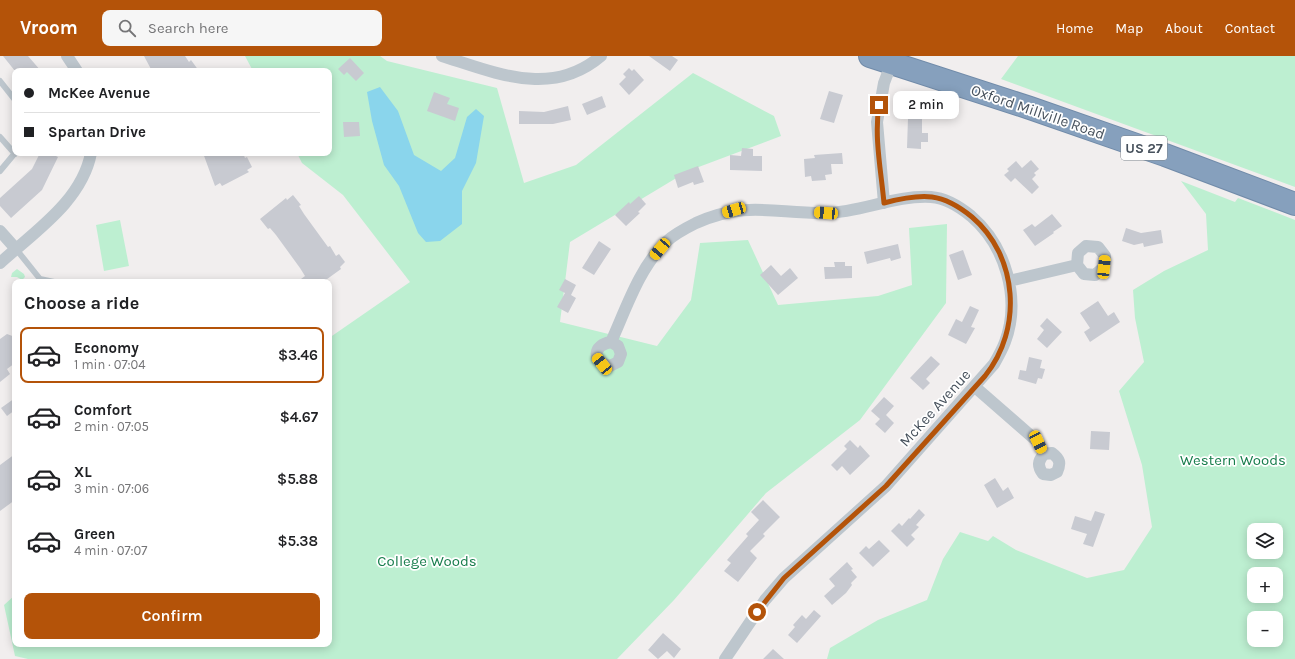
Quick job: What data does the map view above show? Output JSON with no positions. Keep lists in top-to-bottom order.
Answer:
{
  "streets": {
    "highway": ["Oxford Millville Road", "US 27"],
    "street": ["McKee Avenue"]
  },
  "parks": ["Western Woods", "College Woods"],
  "page": {
    "header": "Vroom",
    "search": "Search here",
    "nav": [
      "Home",
      "Map",
      "About",
      "Contact"
    ],
    "banner": ["McKee Avenue", "Spartan Drive"],
    "bubble": "2 min",
    "heading": "Choose a ride",
    "list": [
      {
        "name": "Economy",
        "note": "1 min · 07:04",
        "value": "$3.46"
      },
      {
        "name": "Comfort",
        "note": "2 min · 07:05",
        "value": "$4.67"
      },
      {
        "name": "XL",
        "note": "3 min · 07:06",
        "value": "$5.88"
      },
      {
        "name": "Green",
        "note": "4 min · 07:07",
        "value": "$5.38"
      }
    ],
    "map_buttons": ["+", "−"],
    "buttons": "Confirm"
  }
}
